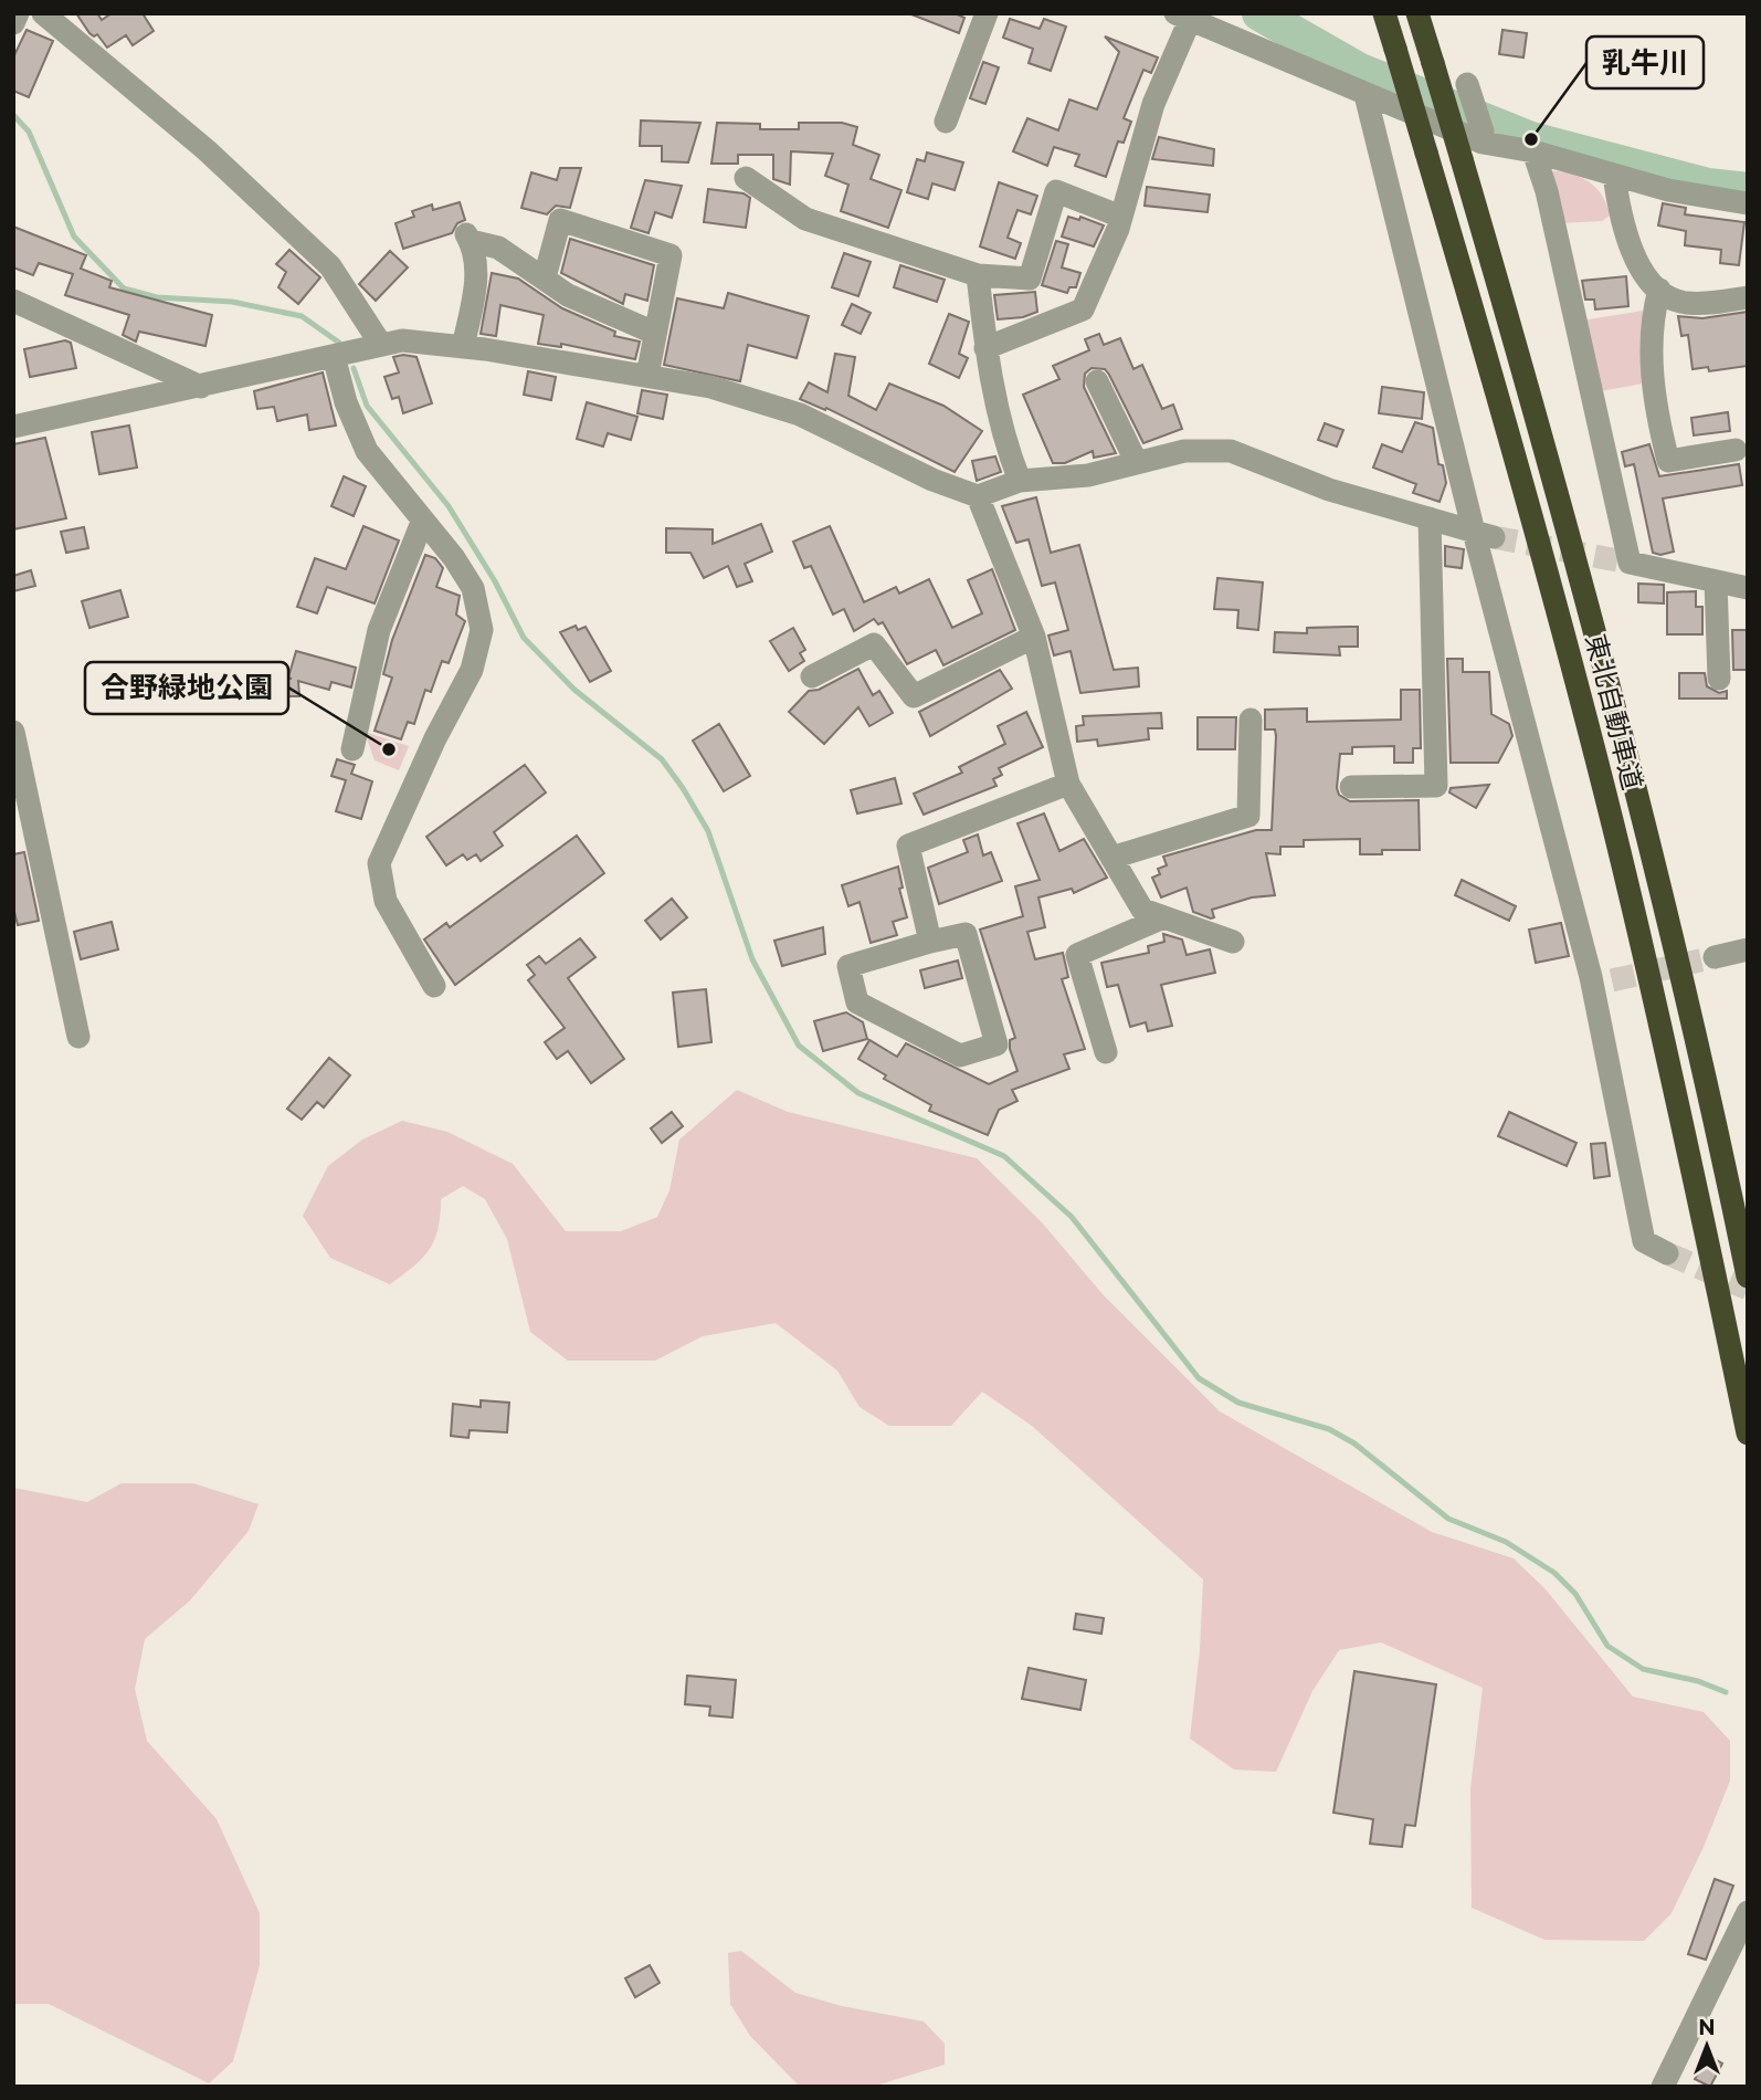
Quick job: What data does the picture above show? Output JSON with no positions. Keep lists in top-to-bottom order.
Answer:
{
  "streets": {
    "highway": ["東北自動車道"]
  },
  "places": ["乳牛川", "合野緑地公園"],
  "north": "top"
}
